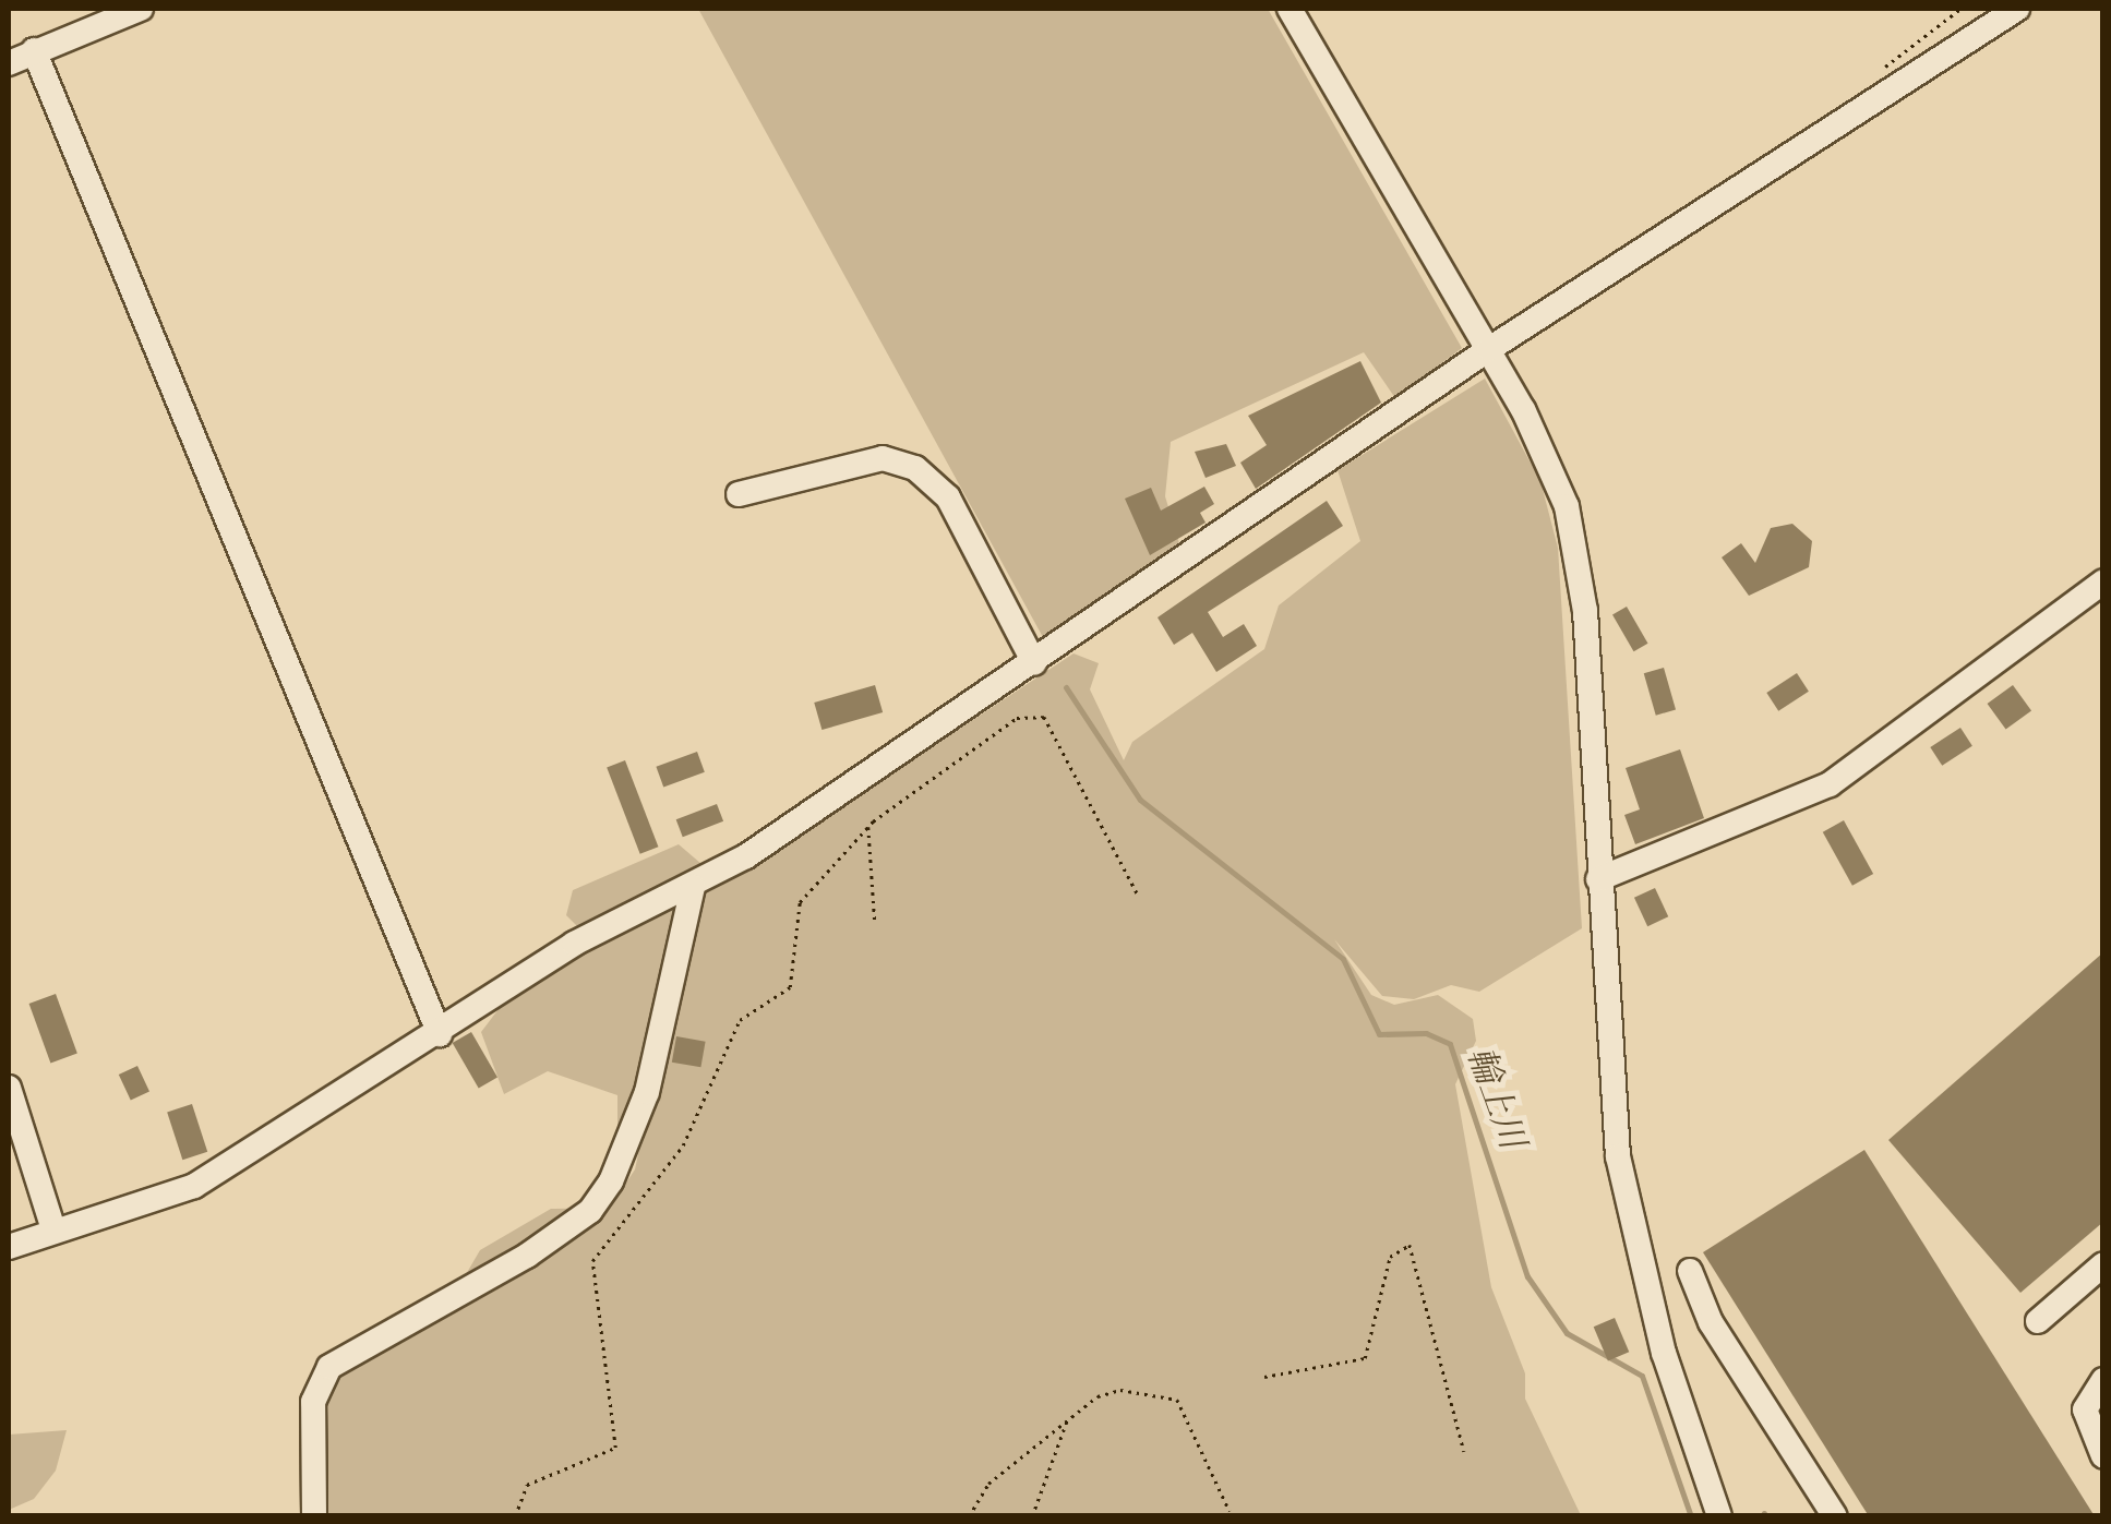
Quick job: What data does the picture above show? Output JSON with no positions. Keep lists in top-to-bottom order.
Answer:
{
  "water": ["輪上川"]
}
